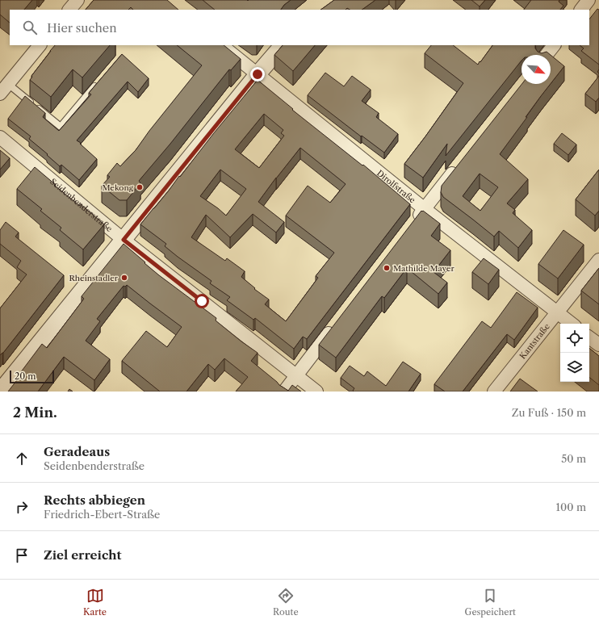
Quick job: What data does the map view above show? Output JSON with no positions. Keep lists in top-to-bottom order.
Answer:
{
  "streets": {
    "street": ["Dirolfstraße", "Seidenbenderstraße", "Kantstraße"]
  },
  "crossings": [
    ["Dirolfstraße", "Kantstraße"]
  ],
  "places": ["Mekong", "Mathilde Mayer", "Rheinstadler"],
  "scale_bar": "20 m",
  "north": "bottom right",
  "page": {
    "search": "Hier suchen",
    "scale": "20 m",
    "heading": ["2 Min.", "Zu Fuß · 150 m"],
    "list": [
      ["Geradeaus", "Seidenbenderstraße", "50 m"],
      ["Rechts abbiegen", "Friedrich-Ebert-Straße", "100 m"],
      "Ziel erreicht"
    ],
    "nav": ["Karte", "Route", "Gespeichert"]
  }
}
